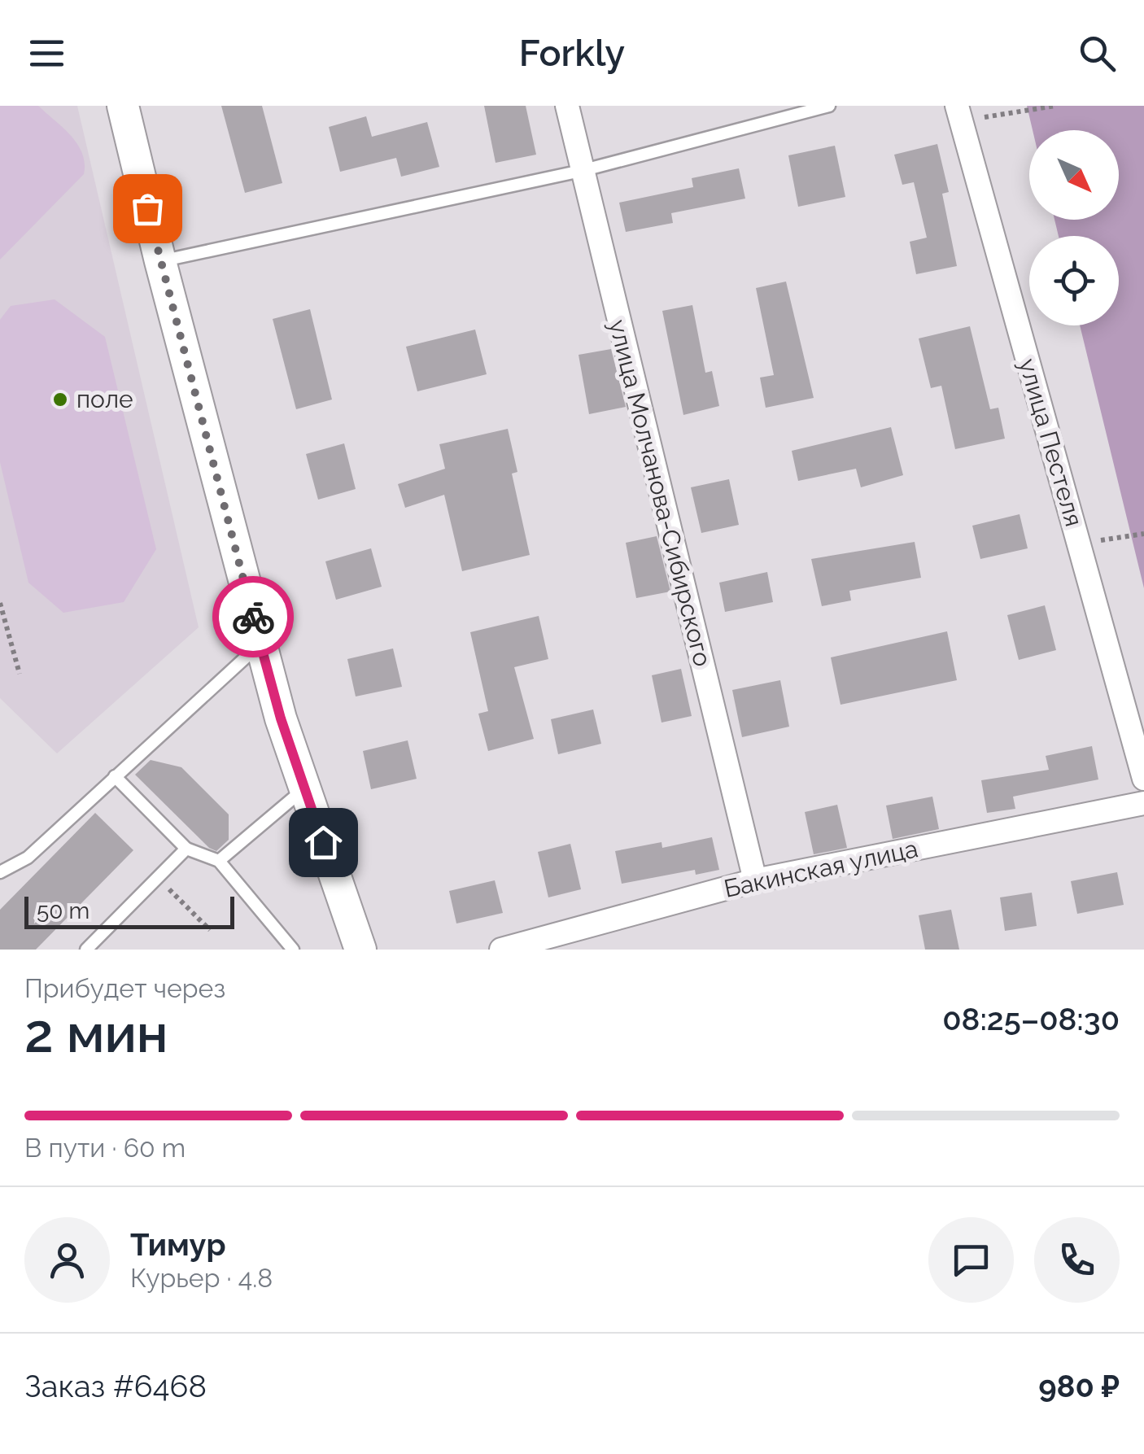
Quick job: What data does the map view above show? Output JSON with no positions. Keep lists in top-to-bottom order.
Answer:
{
  "streets": {
    "street": ["улица Пестеля", "улица Молчанова-Сибирского", "Бакинская улица"]
  },
  "crossings": [
    ["улица Молчанова-Сибирского", "Бакинская улица"]
  ],
  "places": ["поле"],
  "scale_bar": "50 m",
  "north": "bottom right",
  "page": {
    "header": "Forkly",
    "scale": "50 m",
    "heading": ["2 мин", "Прибудет через", "08:25–08:30"],
    "panel": [
      "Тимур",
      "Курьер · 4.8",
      "Заказ #6468",
      "980 ₽"
    ],
    "bar": "В пути · 60 m"
  }
}
